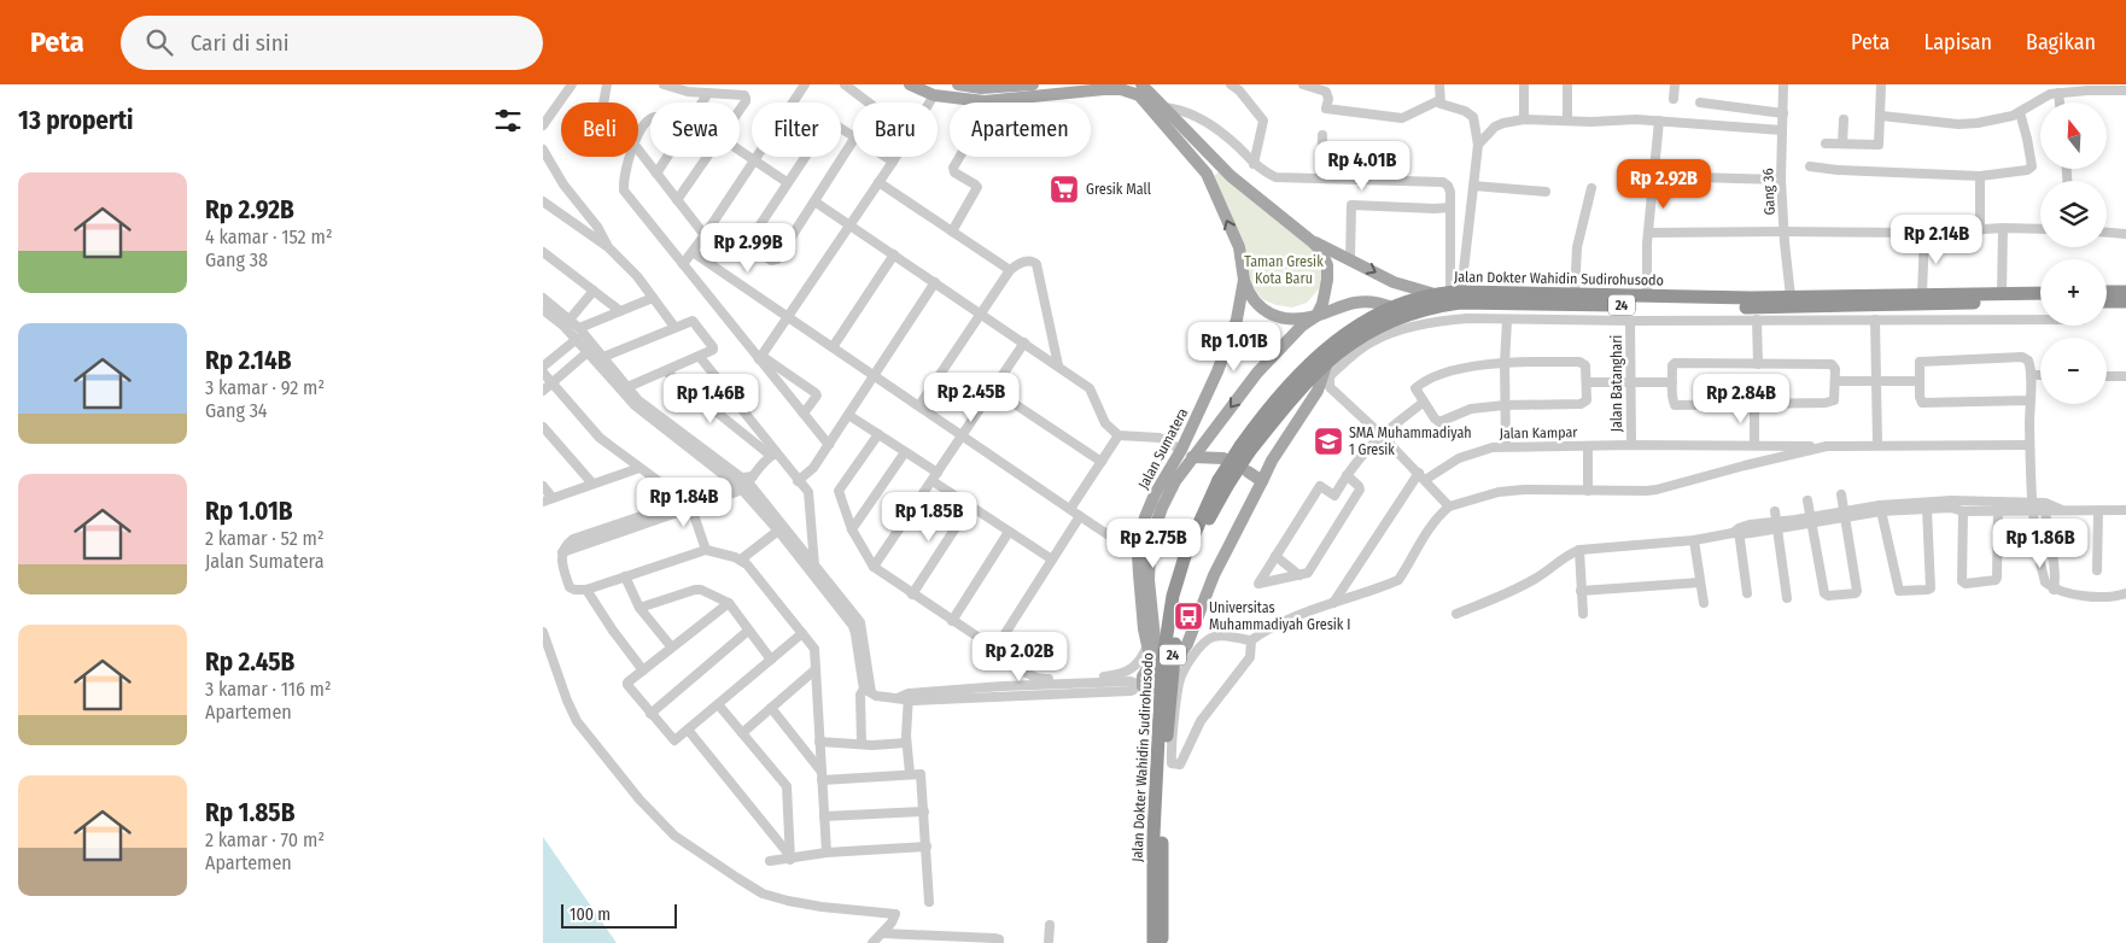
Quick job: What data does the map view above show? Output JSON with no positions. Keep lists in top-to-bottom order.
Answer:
{
  "streets": {
    "highway": ["Jalan Dokter Wahidin Sudirohusodo", "24"],
    "main road": ["Jalan Sumatera"],
    "street": ["Gang 36", "Jalan Batanghari", "Jalan Kampar"]
  },
  "crossings": [
    ["Gang 36", "Jalan Dokter Wahidin Sudirohusodo"],
    ["Jalan Dokter Wahidin Sudirohusodo", "Jalan Sumatera"],
    ["Jalan Batanghari", "Jalan Kampar"]
  ],
  "parks": ["Taman Gresik Kota Baru"],
  "places": {
    "supermarket": ["Gresik Mall"],
    "school or university": ["SMA Muhammadiyah 1 Gresik"],
    "bus stop": ["Universitas Muhammadiyah Gresik I"]
  },
  "scale_bar": "100 m",
  "north": "top",
  "page": {
    "header": "Peta",
    "search": "Cari di sini",
    "nav": ["Peta", "Lapisan", "Bagikan"],
    "heading": "13 properti",
    "map_buttons": ["+", "−"],
    "chip": [
      "Beli",
      "Sewa",
      "Filter",
      "Baru",
      "Apartemen"
    ],
    "price": [
      "Rp 4.01B",
      "Rp 2.92B",
      "Rp 2.14B",
      "Rp 2.99B",
      "Rp 1.01B",
      "Rp 2.45B",
      "Rp 1.46B",
      "Rp 2.84B",
      "Rp 1.84B",
      "Rp 1.85B",
      "Rp 2.75B",
      "Rp 1.86B",
      "Rp 2.02B"
    ],
    "list": [
      {
        "name": "Rp 2.92B",
        "note": "4 kamar · 152 m² · Gang 38"
      },
      {
        "name": "Rp 2.14B",
        "note": "3 kamar · 92 m² · Gang 34"
      },
      {
        "name": "Rp 1.01B",
        "note": "2 kamar · 52 m² · Jalan Sumatera"
      },
      {
        "name": "Rp 2.45B",
        "note": "3 kamar · 116 m² · Apartemen"
      },
      {
        "name": "Rp 1.85B",
        "note": "2 kamar · 70 m² · Apartemen"
      }
    ],
    "scale": "100 m"
  }
}
